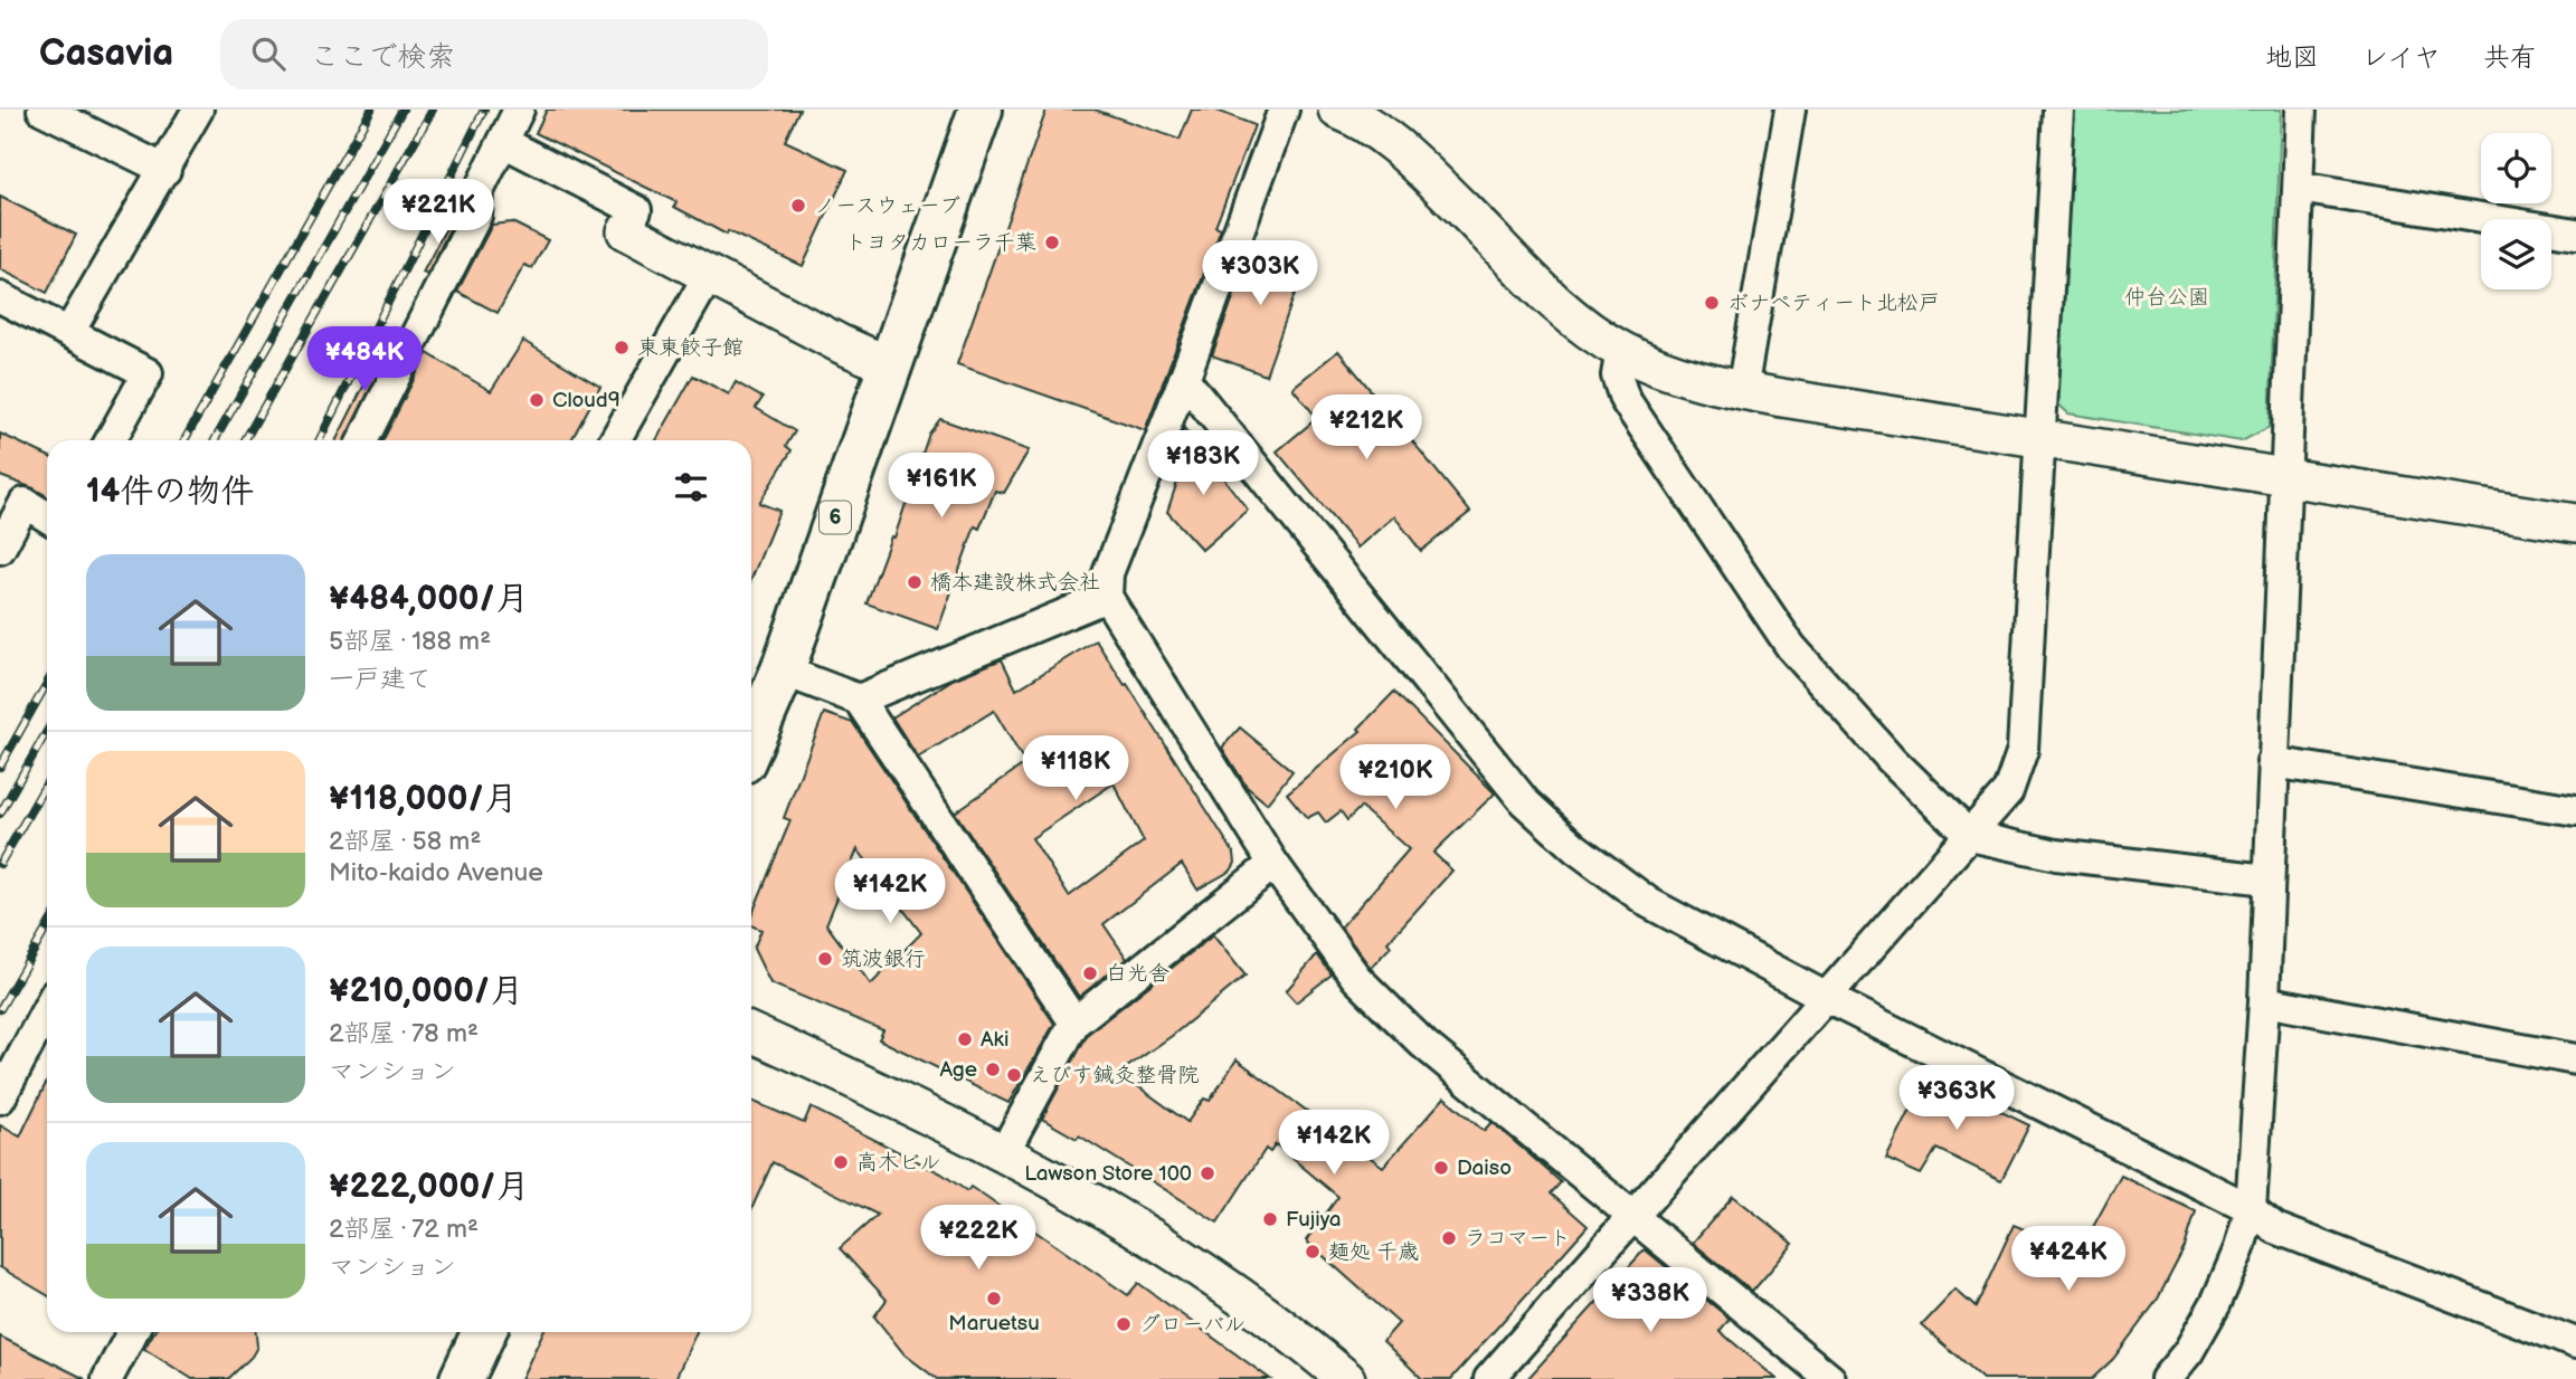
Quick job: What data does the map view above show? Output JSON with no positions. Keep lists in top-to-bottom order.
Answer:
{
  "streets": {
    "highway": ["6"]
  },
  "parks": ["仲台公園"],
  "places": [
    "ノースウェーブ",
    "トヨタカローラ千葉",
    "ボナペティート北松戸",
    "東東餃子館",
    "Cloud9",
    "橋本建設株式会社",
    "筑波銀行",
    "白光舎",
    "Aki",
    "Age",
    "えびす鍼灸整骨院",
    "高木ビル",
    "Daiso",
    "Lawson Store 100",
    "Fujiya",
    "ラコマート",
    "麺処 千歳",
    "Maruetsu",
    "グローバル"
  ],
  "page": {
    "header": "Casavia",
    "search": "ここで検索",
    "nav": ["地図", "レイヤ", "共有"],
    "price": [
      "¥221K",
      "¥303K",
      "¥484K",
      "¥212K",
      "¥183K",
      "¥161K",
      "¥118K",
      "¥210K",
      "¥142K",
      "¥363K",
      "¥142K",
      "¥222K",
      "¥424K",
      "¥338K"
    ],
    "heading": "14件の物件",
    "list": [
      {
        "name": "¥484,000/月",
        "note": "5部屋 · 188 m² · 一戸建て"
      },
      {
        "name": "¥118,000/月",
        "note": "2部屋 · 58 m² · Mito-kaido Avenue"
      },
      {
        "name": "¥210,000/月",
        "note": "2部屋 · 78 m² · マンション"
      },
      {
        "name": "¥222,000/月",
        "note": "2部屋 · 72 m² · マンション"
      }
    ]
  }
}
